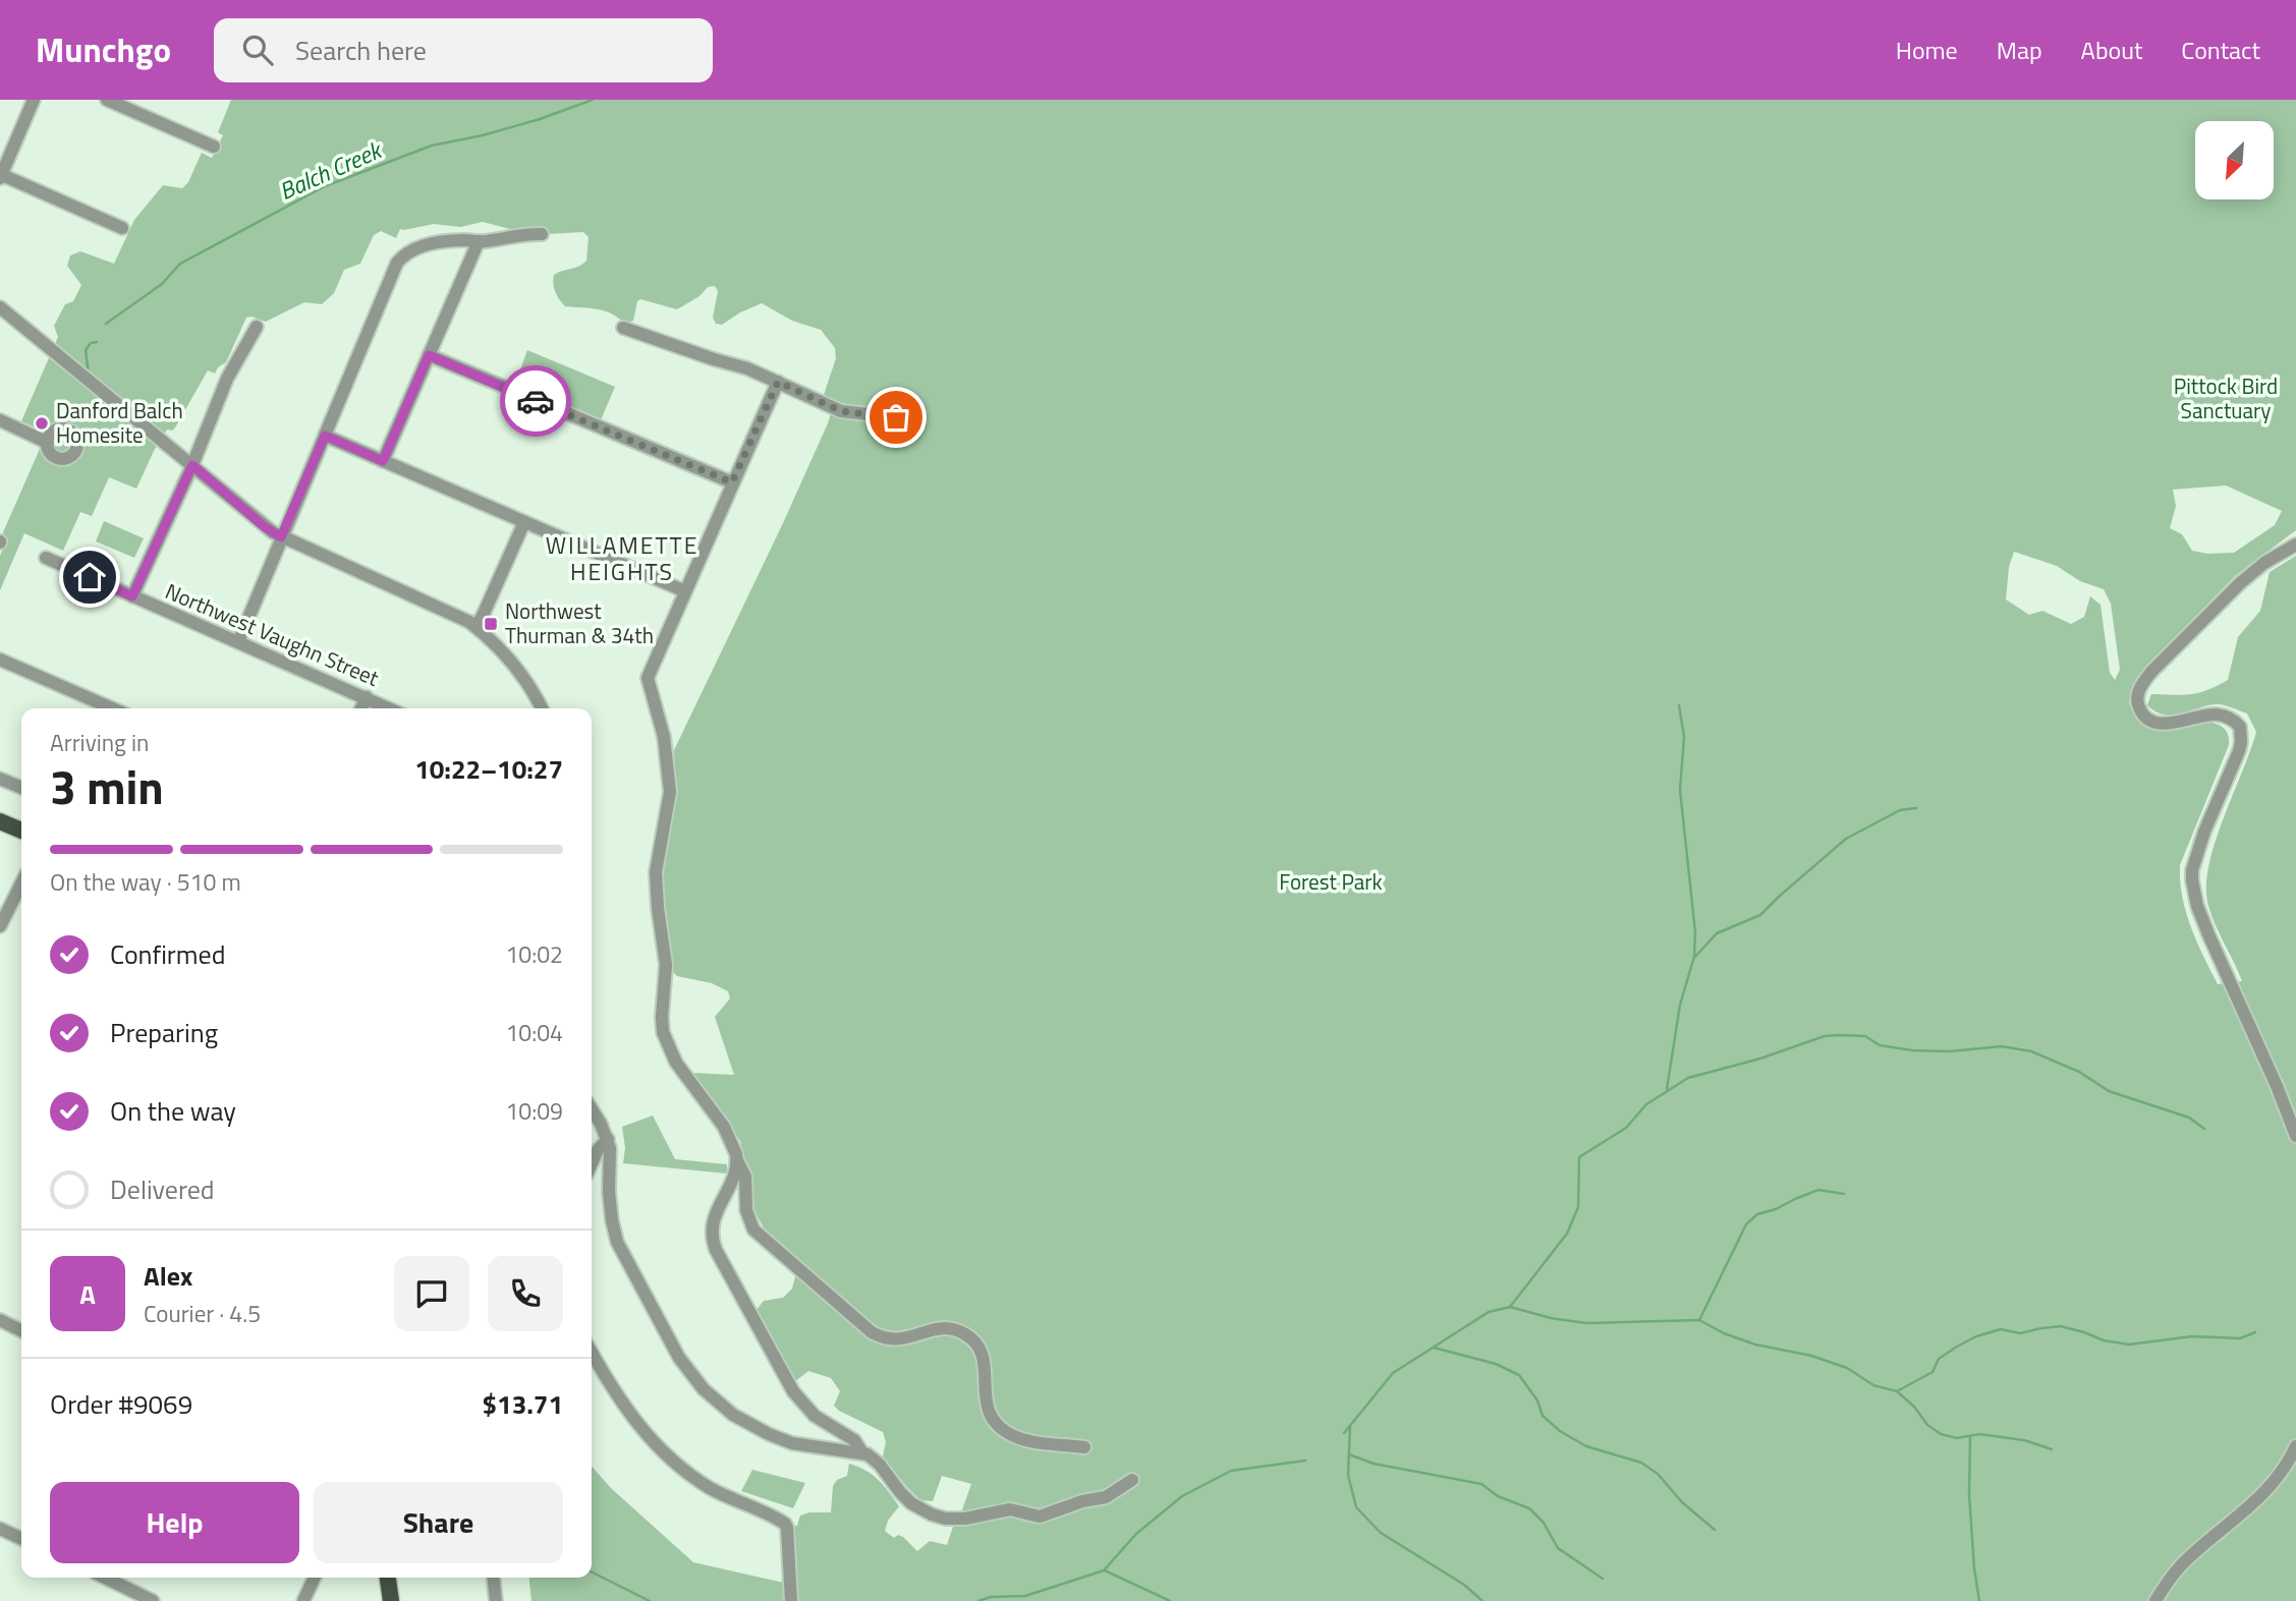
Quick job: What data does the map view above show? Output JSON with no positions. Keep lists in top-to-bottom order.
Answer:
{
  "streets": {
    "street": ["Northwest Vaughn Street"]
  },
  "districts": ["WILLAMETTE HEIGHTS"],
  "water": ["Balch Creek"],
  "parks": ["Pittock Bird Sanctuary", "Forest Park"],
  "places": {
    "other": ["Danford Balch Homesite"],
    "transit": ["Northwest Thurman & 34th"]
  },
  "north": "bottom left",
  "page": {
    "header": "Munchgo",
    "search": "Search here",
    "nav": [
      "Home",
      "Map",
      "About",
      "Contact"
    ],
    "heading": ["3 min", "Arriving in", "10:22–10:27"],
    "panel": [
      "Alex",
      "Courier · 4.5",
      "Order #9069",
      "$13.71"
    ],
    "bar": "On the way · 510 m",
    "list": [
      ["Confirmed", "10:02"],
      ["Preparing", "10:04"],
      ["On the way", "10:09"],
      "Delivered"
    ],
    "round": "A",
    "buttons": ["Help", "Share"]
  }
}
